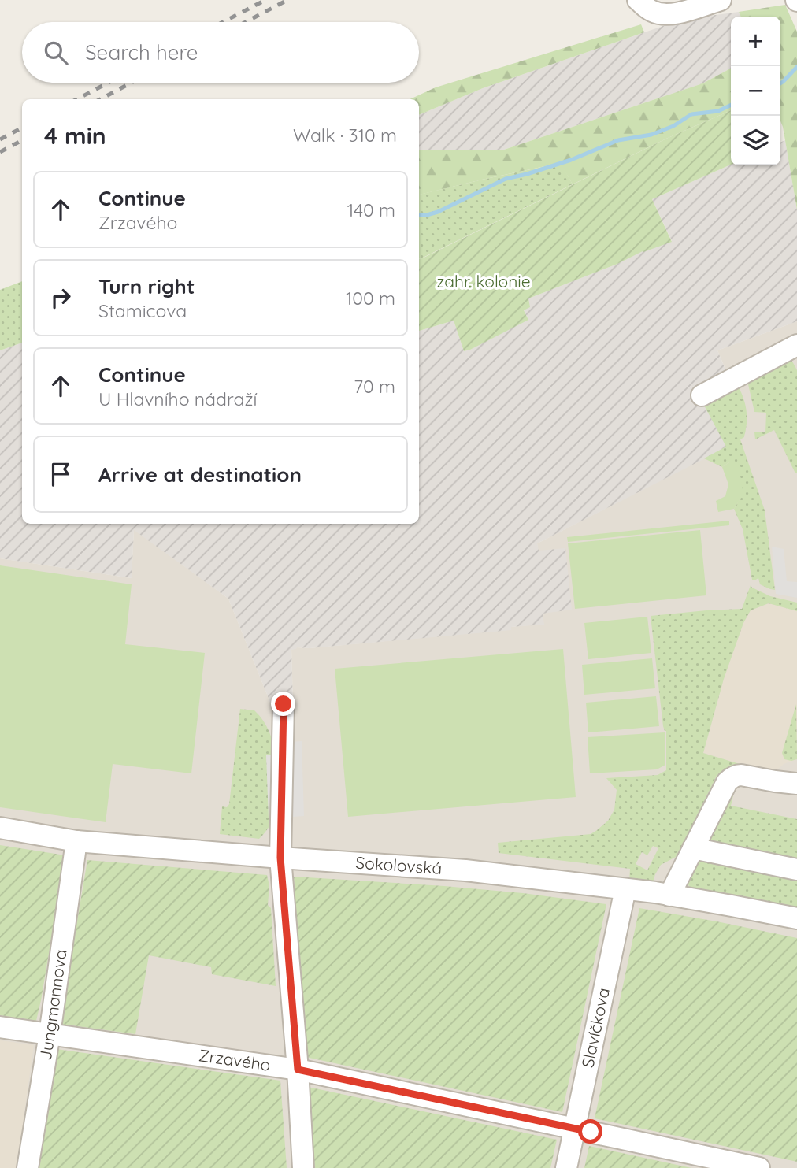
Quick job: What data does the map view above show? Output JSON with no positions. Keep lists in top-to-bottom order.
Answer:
{
  "streets": {
    "street": [
      "Sokolovská",
      "Jungmannova",
      "Slavíčkova",
      "Zrzavého"
    ]
  },
  "crossings": [
    ["Sokolovská", "Jungmannova"],
    ["Sokolovská", "Slavíčkova"],
    ["Jungmannova", "Zrzavého"],
    ["Slavíčkova", "Zrzavého"]
  ],
  "parks": ["zahr. kolonie"],
  "page": {
    "map_buttons": ["+", "−"],
    "search": "Search here",
    "heading": ["4 min", "Walk · 310 m"],
    "list": [
      ["Continue", "Zrzavého", "140 m"],
      ["Turn right", "Stamicova", "100 m"],
      ["Continue", "U Hlavního nádraží", "70 m"],
      "Arrive at destination"
    ]
  }
}
